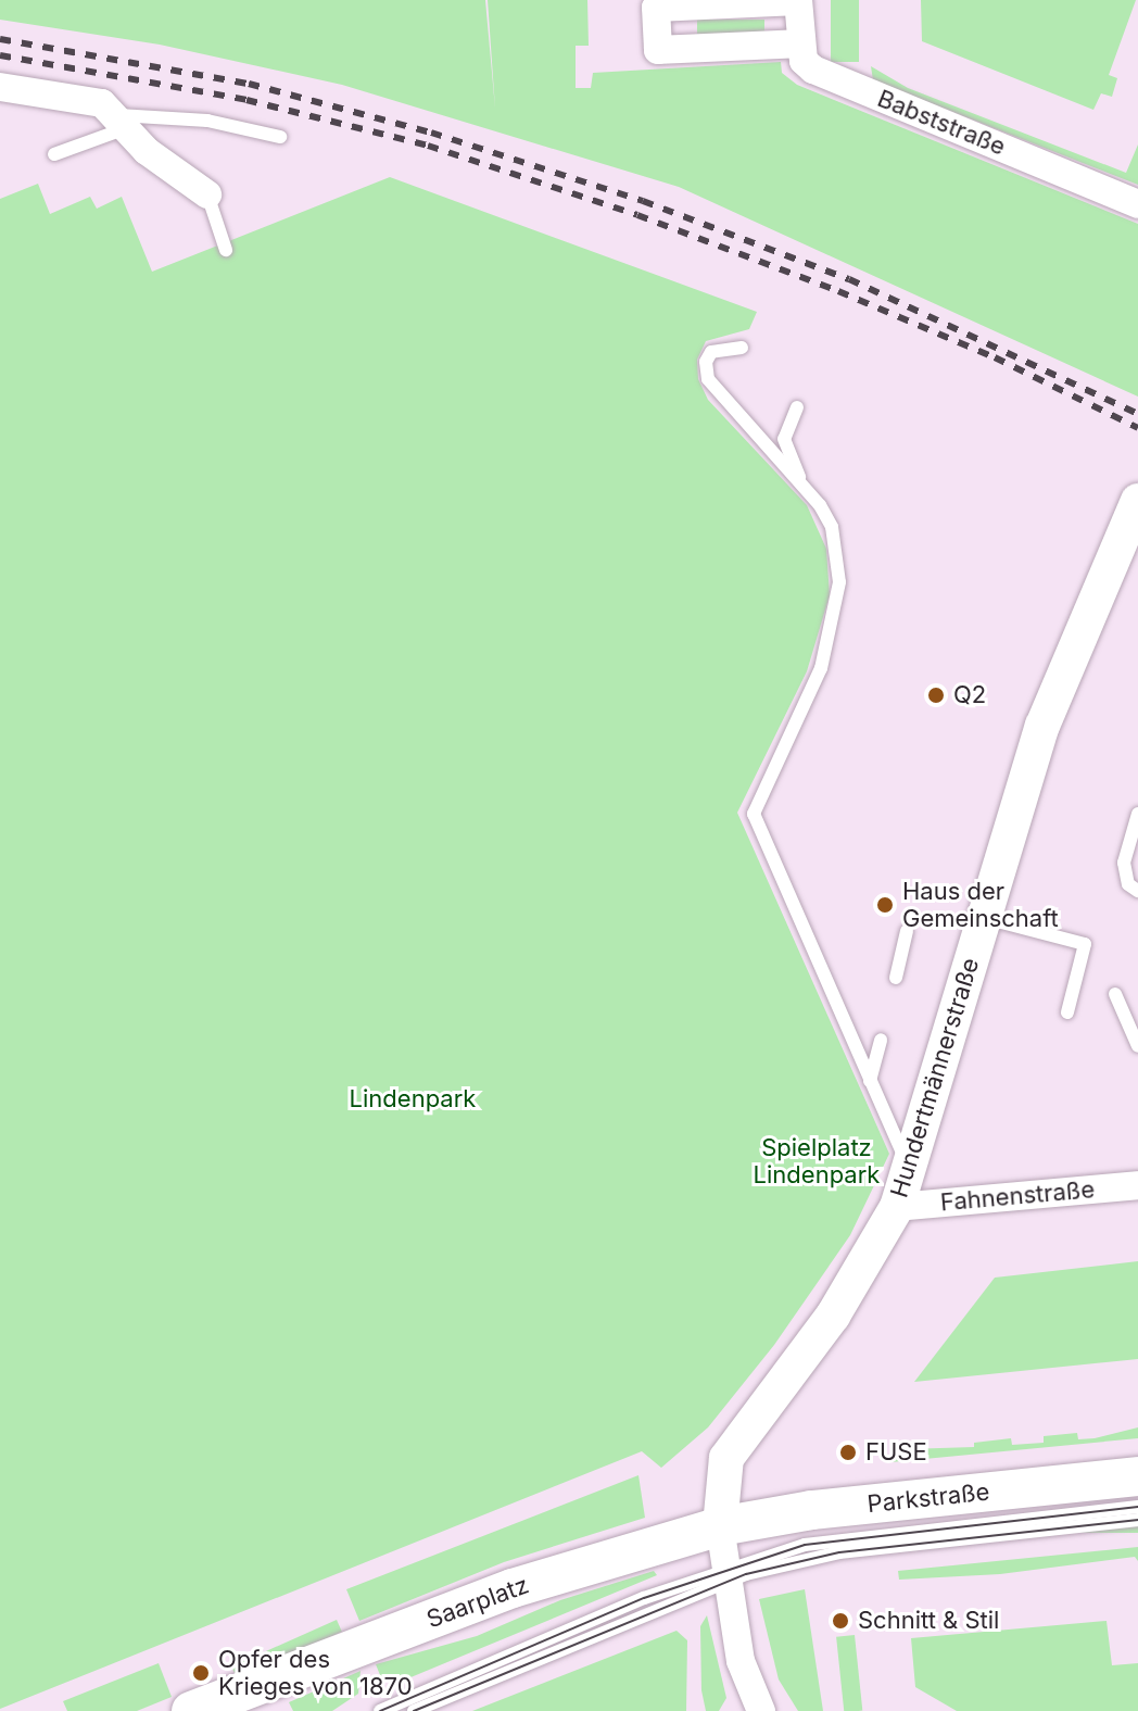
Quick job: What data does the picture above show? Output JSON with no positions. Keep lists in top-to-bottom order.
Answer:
{
  "streets": {
    "main road": ["Parkstraße", "Saarplatz"],
    "street": ["Babststraße", "Hundertmännerstraße", "Fahnenstraße"]
  },
  "crossings": [
    ["Hundertmännerstraße", "Fahnenstraße"],
    ["Hundertmännerstraße", "Parkstraße"],
    ["Hundertmännerstraße", "Saarplatz"],
    ["Parkstraße", "Saarplatz"]
  ],
  "parks": ["Lindenpark", "Spielplatz Lindenpark"],
  "places": [
    "Q2",
    "Haus der Gemeinschaft",
    "FUSE",
    "Schnitt & Stil",
    "Opfer des Krieges von 1870"
  ]
}
